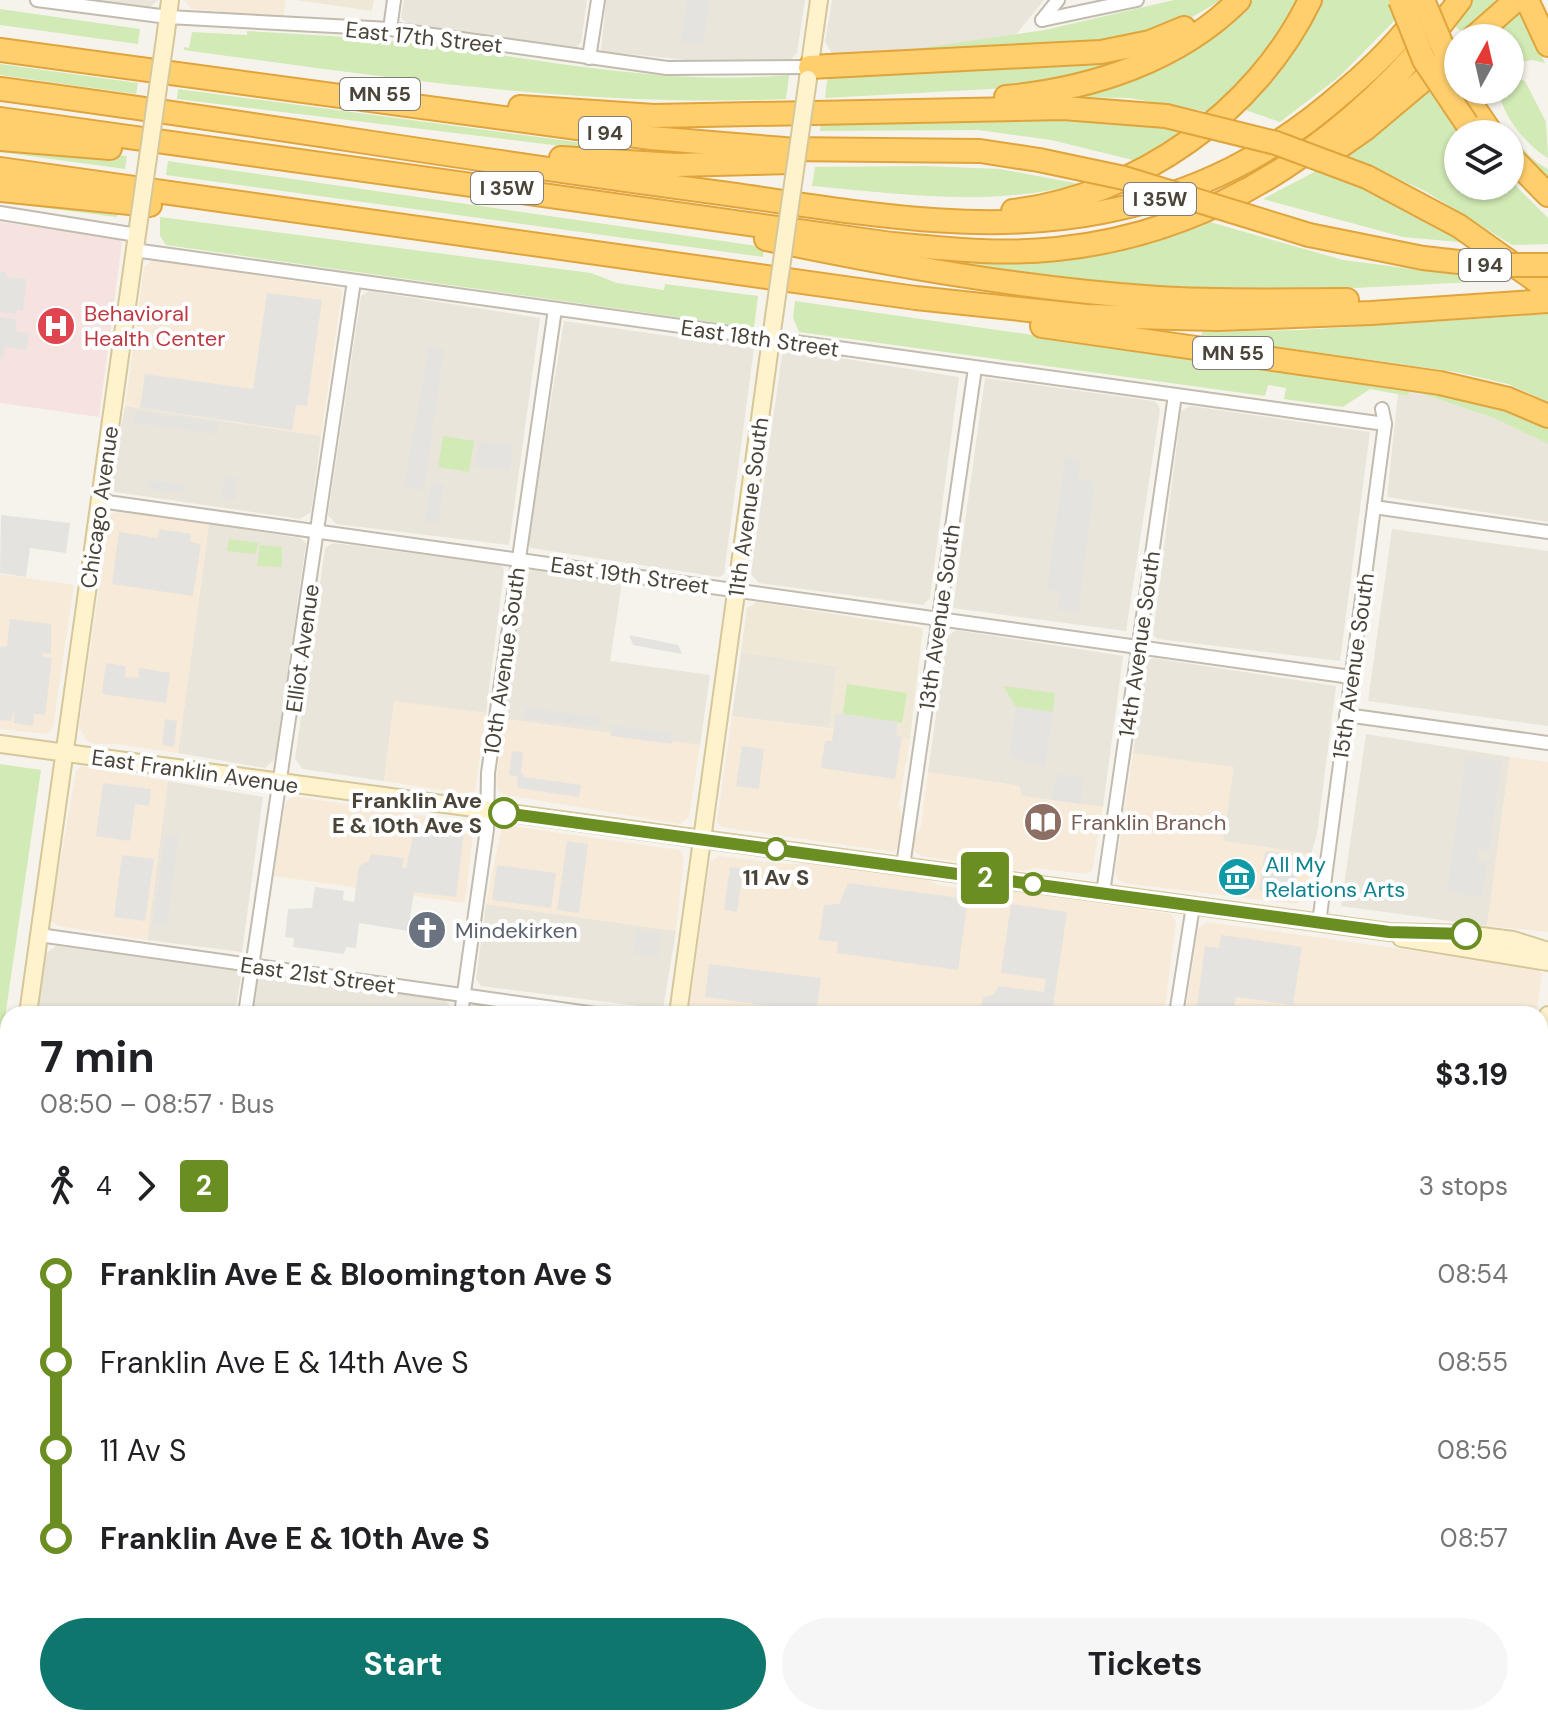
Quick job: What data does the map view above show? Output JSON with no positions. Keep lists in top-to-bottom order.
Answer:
{
  "streets": {
    "highway": ["MN 55", "I 94", "I 35W"],
    "street": [
      "East 17th Street",
      "East 18th Street",
      "Chicago Avenue",
      "11th Avenue South",
      "East 19th Street",
      "13th Avenue South",
      "14th Avenue South",
      "Elliot Avenue",
      "10th Avenue South",
      "15th Avenue South",
      "East Franklin Avenue",
      "East 21st Street"
    ]
  },
  "crossings": [
    ["East 17th Street", "Chicago Avenue"],
    ["East 17th Street", "11th Avenue South"],
    ["MN 55", "I 94"],
    ["East 18th Street", "Chicago Avenue"],
    ["East 18th Street", "11th Avenue South"],
    ["East 18th Street", "13th Avenue South"],
    ["East 18th Street", "14th Avenue South"],
    ["East 18th Street", "Elliot Avenue"],
    ["East 18th Street", "10th Avenue South"],
    ["East 18th Street", "15th Avenue South"],
    ["Chicago Avenue", "East 19th Street"],
    ["Chicago Avenue", "East Franklin Avenue"],
    ["Chicago Avenue", "East 21st Street"],
    ["11th Avenue South", "East 19th Street"],
    ["11th Avenue South", "East Franklin Avenue"],
    ["East 19th Street", "13th Avenue South"],
    ["East 19th Street", "14th Avenue South"],
    ["East 19th Street", "Elliot Avenue"],
    ["East 19th Street", "10th Avenue South"],
    ["East 19th Street", "15th Avenue South"],
    ["13th Avenue South", "East Franklin Avenue"],
    ["14th Avenue South", "East Franklin Avenue"],
    ["Elliot Avenue", "East Franklin Avenue"],
    ["Elliot Avenue", "East 21st Street"],
    ["10th Avenue South", "East Franklin Avenue"],
    ["10th Avenue South", "East 21st Street"],
    ["15th Avenue South", "East Franklin Avenue"]
  ],
  "places": {
    "hospital": ["Behavioral Health Center"],
    "other": ["Franklin Ave E & 10th Ave S", "11 Av S"],
    "library": ["Franklin Branch"],
    "museum": ["All My Relations Arts"],
    "church": ["Mindekirken"]
  },
  "lines": ["bus line 2"],
  "north": "top",
  "page": {
    "on_map": "2",
    "heading": ["7 min", "08:50 – 08:57 · Bus", "$3.19"],
    "legs": ["4", "2", "3 stops"],
    "list": [
      {
        "name": "Franklin Ave E & Bloomington Ave S",
        "value": "08:54"
      },
      {
        "name": "Franklin Ave E & 14th Ave S",
        "value": "08:55"
      },
      {
        "name": "11 Av S",
        "value": "08:56"
      },
      {
        "name": "Franklin Ave E & 10th Ave S",
        "value": "08:57"
      }
    ],
    "buttons": ["Start", "Tickets"]
  }
}
